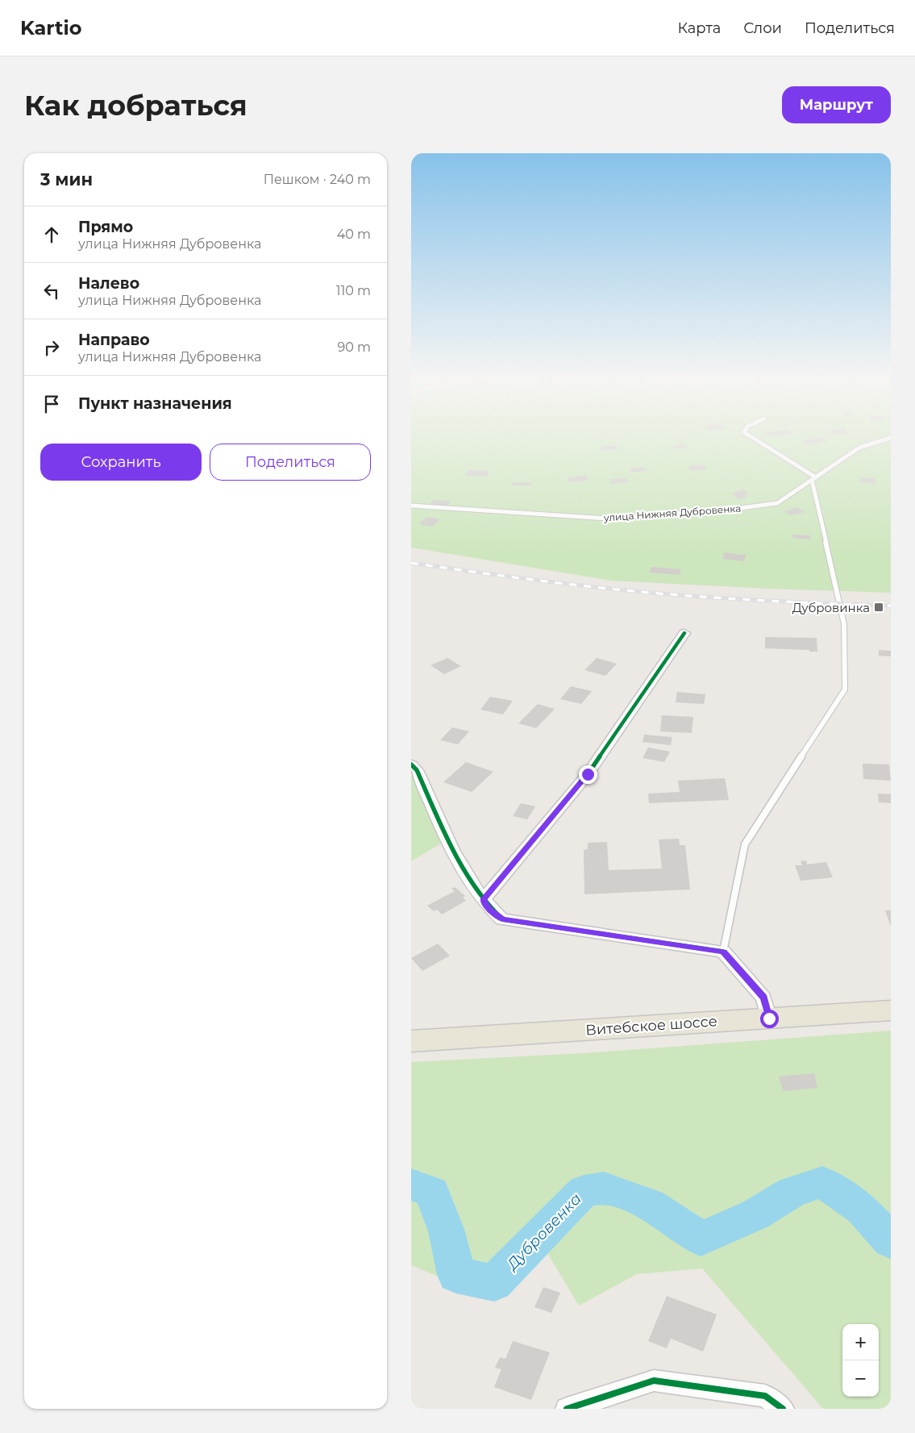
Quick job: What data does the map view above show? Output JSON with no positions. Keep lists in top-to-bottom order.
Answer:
{
  "streets": {
    "main road": ["Витебское шоссе"],
    "lane": ["улица Нижняя Дубровенка"]
  },
  "water": ["Дубровенка"],
  "places": {
    "transit": ["Дубровинка"]
  },
  "page": {
    "header": "Kartio",
    "nav": ["Карта", "Слои", "Поделиться"],
    "buttons": [
      "Маршрут",
      ["Сохранить", "Поделиться"]
    ],
    "title": "Как добраться",
    "heading": ["3 мин", "Пешком · 240 m"],
    "list": [
      ["Прямо", "улица Нижняя Дубровенка", "40 m"],
      ["Налево", "улица Нижняя Дубровенка", "110 m"],
      ["Направо", "улица Нижняя Дубровенка", "90 m"],
      "Пункт назначения"
    ],
    "map_buttons": ["+", "−"]
  }
}
